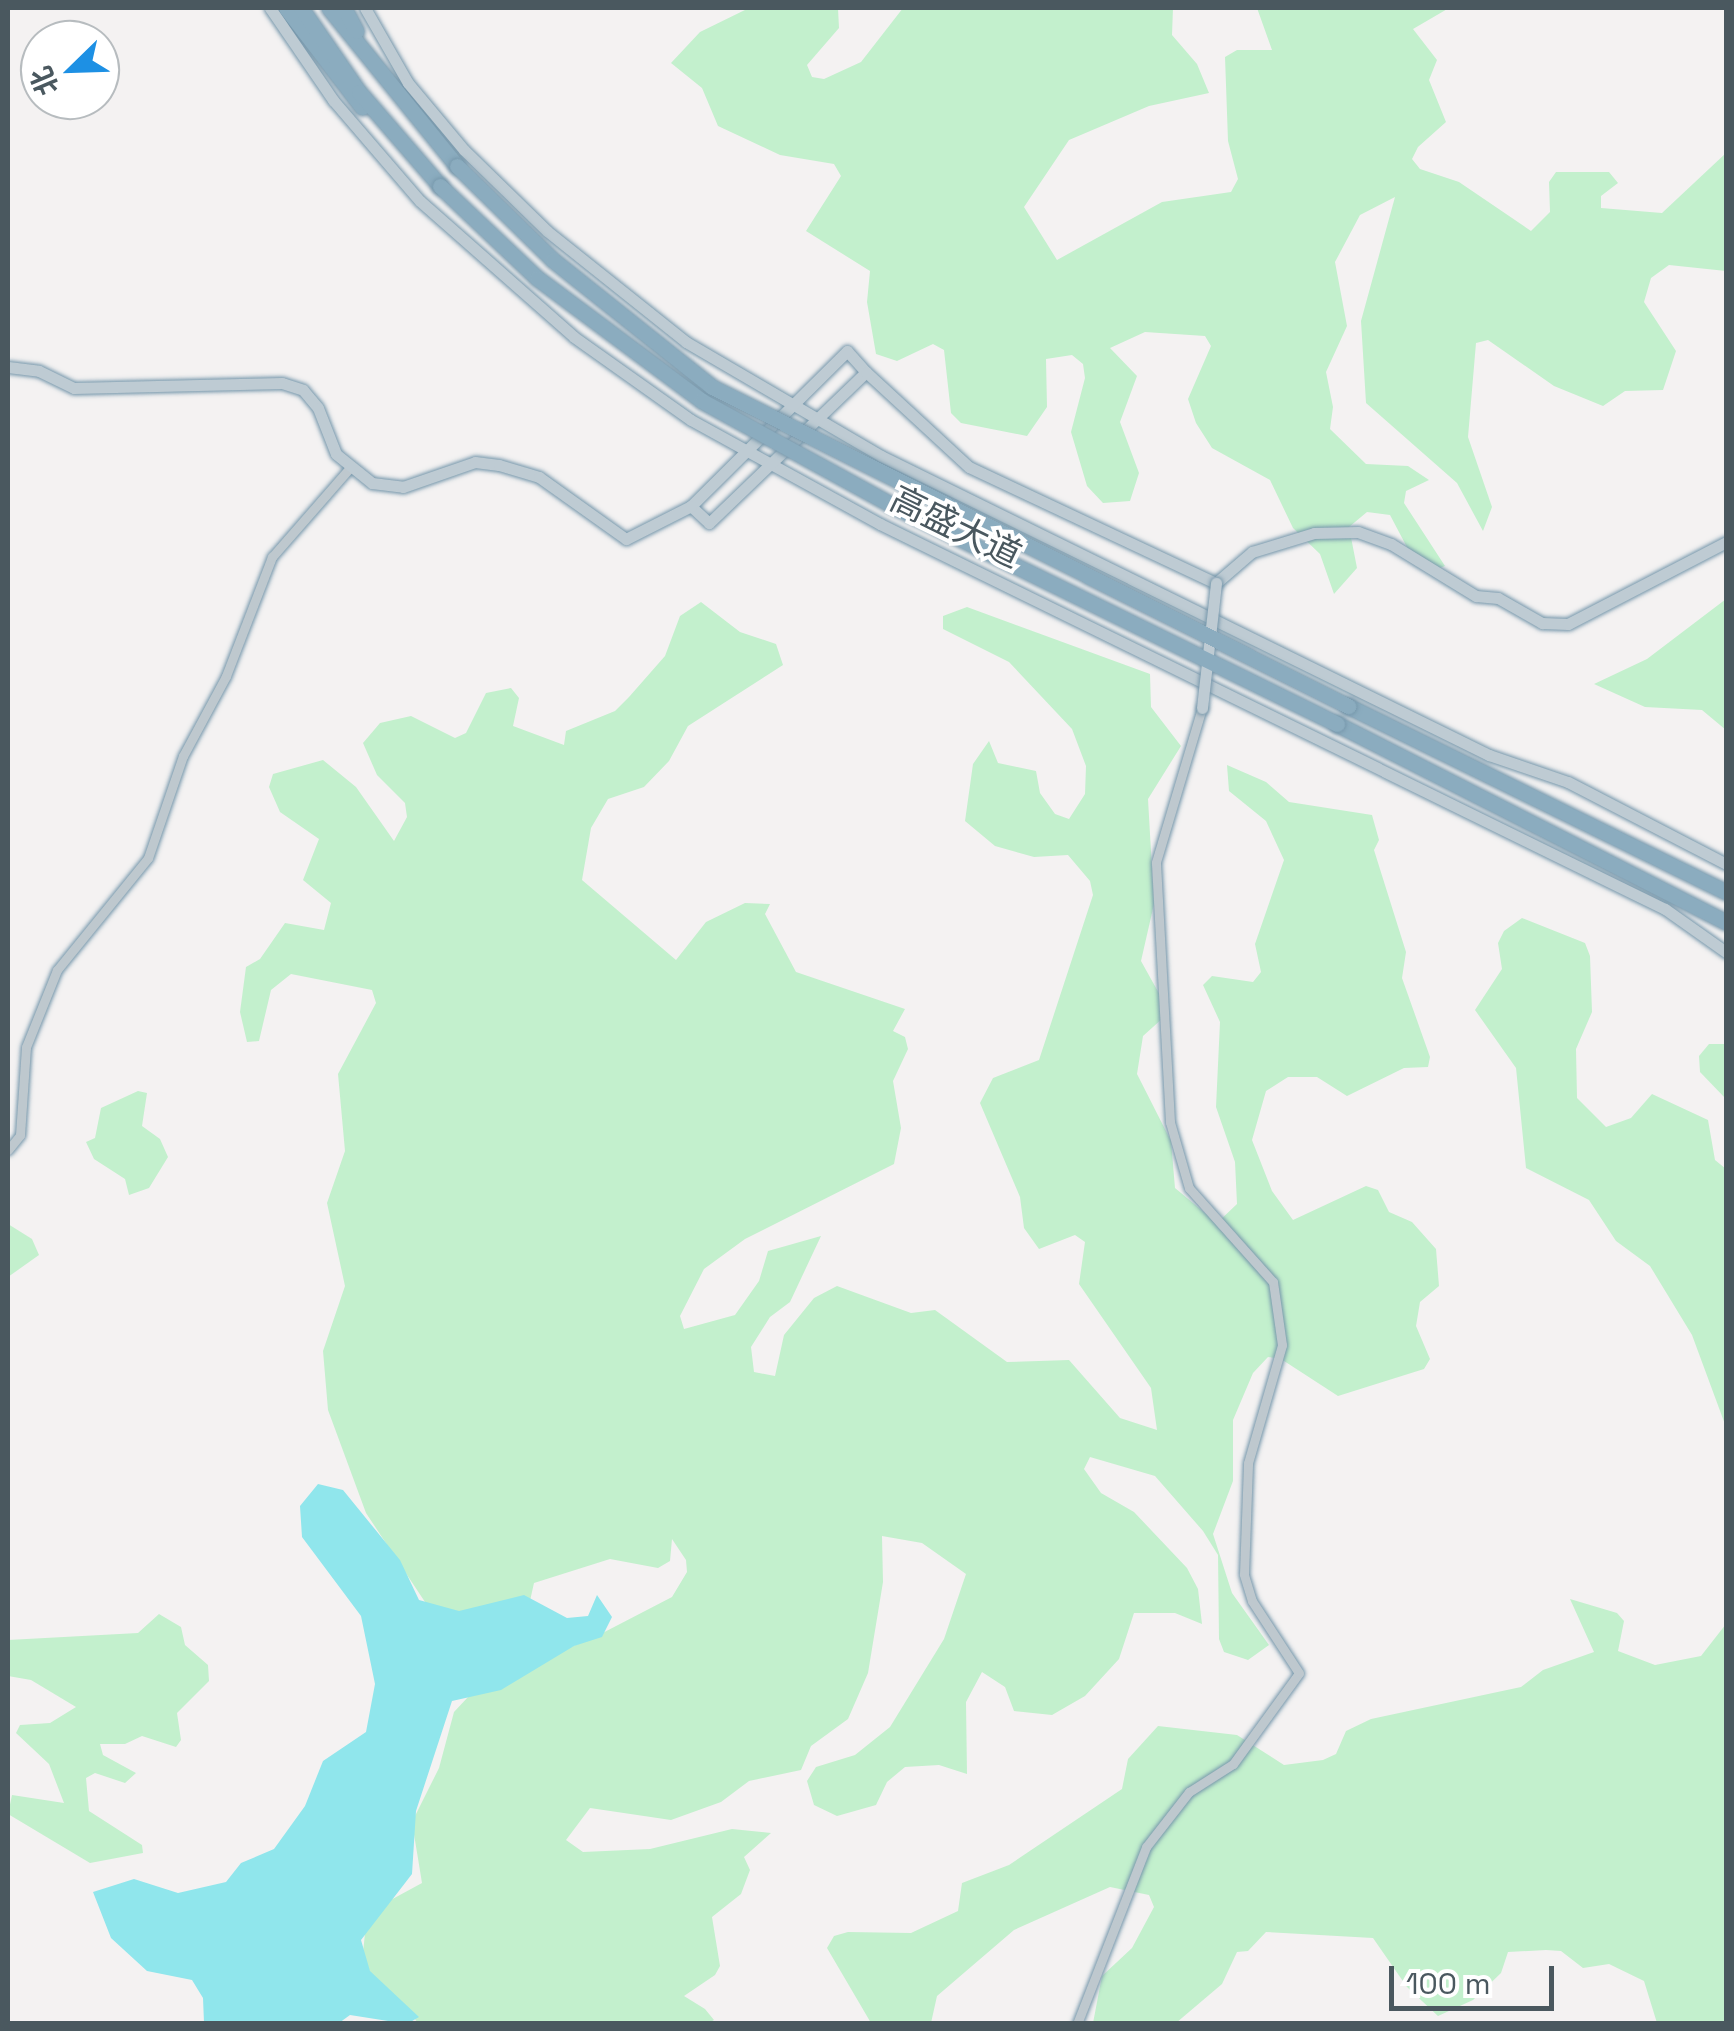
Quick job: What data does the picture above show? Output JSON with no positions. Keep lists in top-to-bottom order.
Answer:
{
  "streets": {
    "highway": ["高盛大道"]
  },
  "scale_bar": "100 m",
  "north": "bottom left"
}
